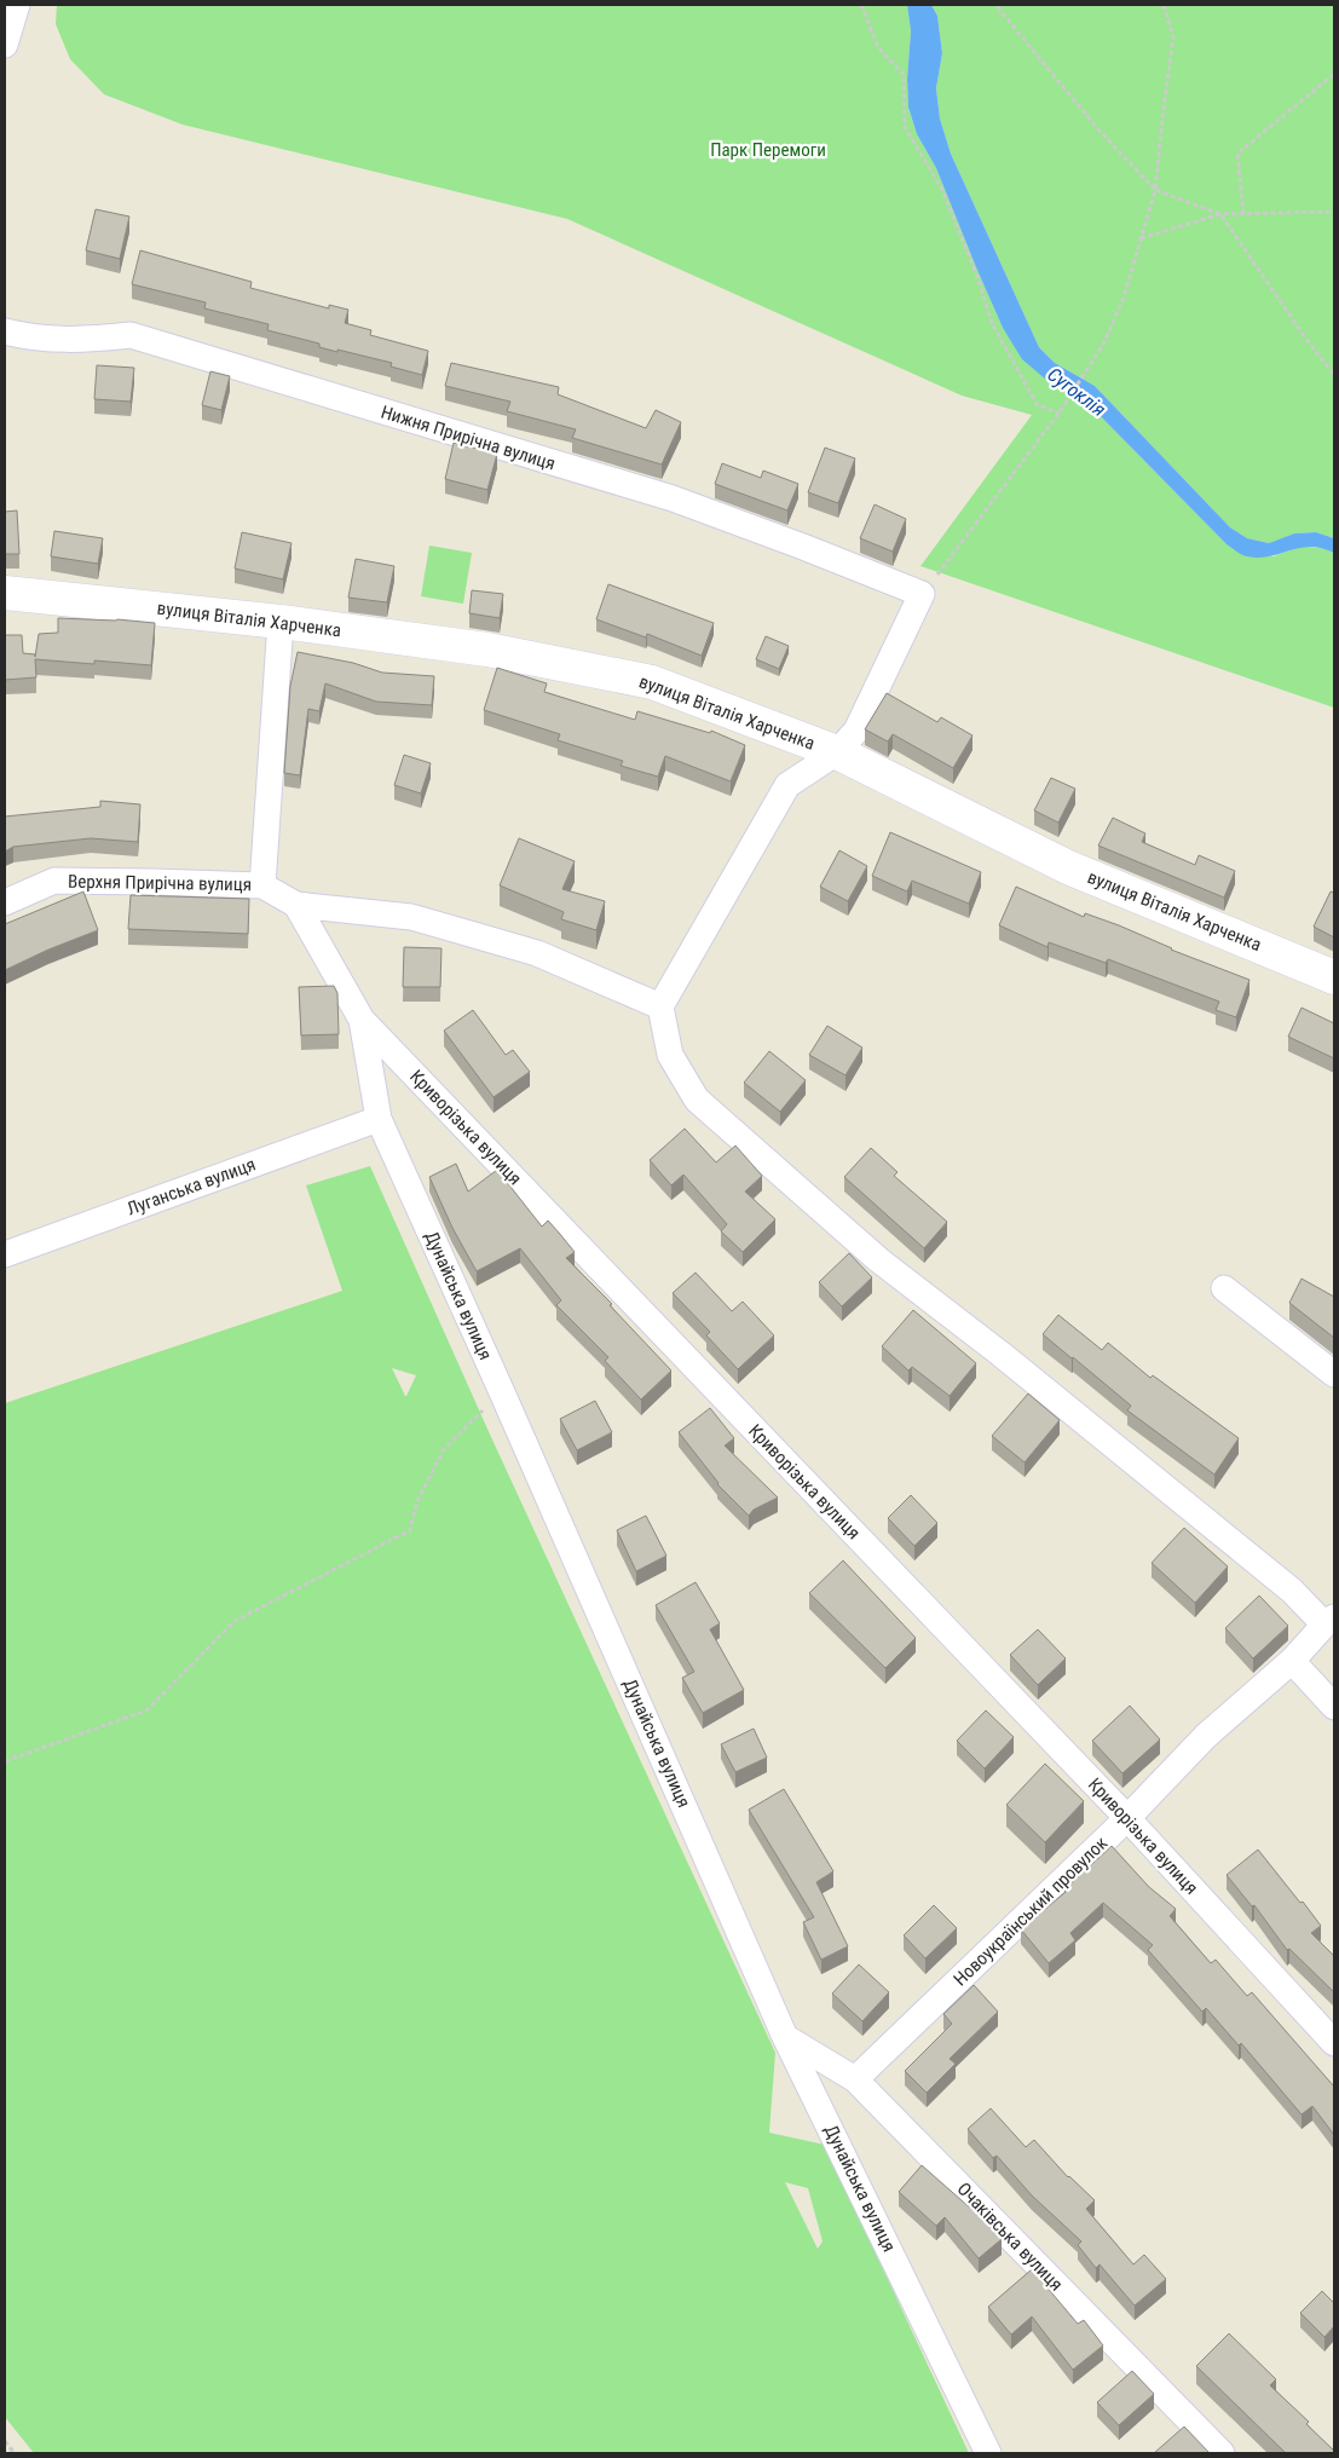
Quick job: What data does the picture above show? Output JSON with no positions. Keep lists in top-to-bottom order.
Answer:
{
  "streets": {
    "street": [
      "Нижня Прирічна вулиця",
      "вулиця Віталія Харченка",
      "Верхня Прирічна вулиця",
      "Криворізька вулиця",
      "Луганська вулиця",
      "Дунайська вулиця",
      "Новоукраїнський провулок",
      "Очаківська вулиця"
    ]
  },
  "crossings": [
    ["Верхня Прирічна вулиця", "Криворізька вулиця"],
    ["Криворізька вулиця", "Дунайська вулиця"],
    ["Криворізька вулиця", "Новоукраїнський провулок"],
    ["Луганська вулиця", "Дунайська вулиця"],
    ["Дунайська вулиця", "Очаківська вулиця"],
    ["Новоукраїнський провулок", "Очаківська вулиця"]
  ],
  "water": ["Сугоклія"],
  "parks": ["Парк Перемоги"]
}
